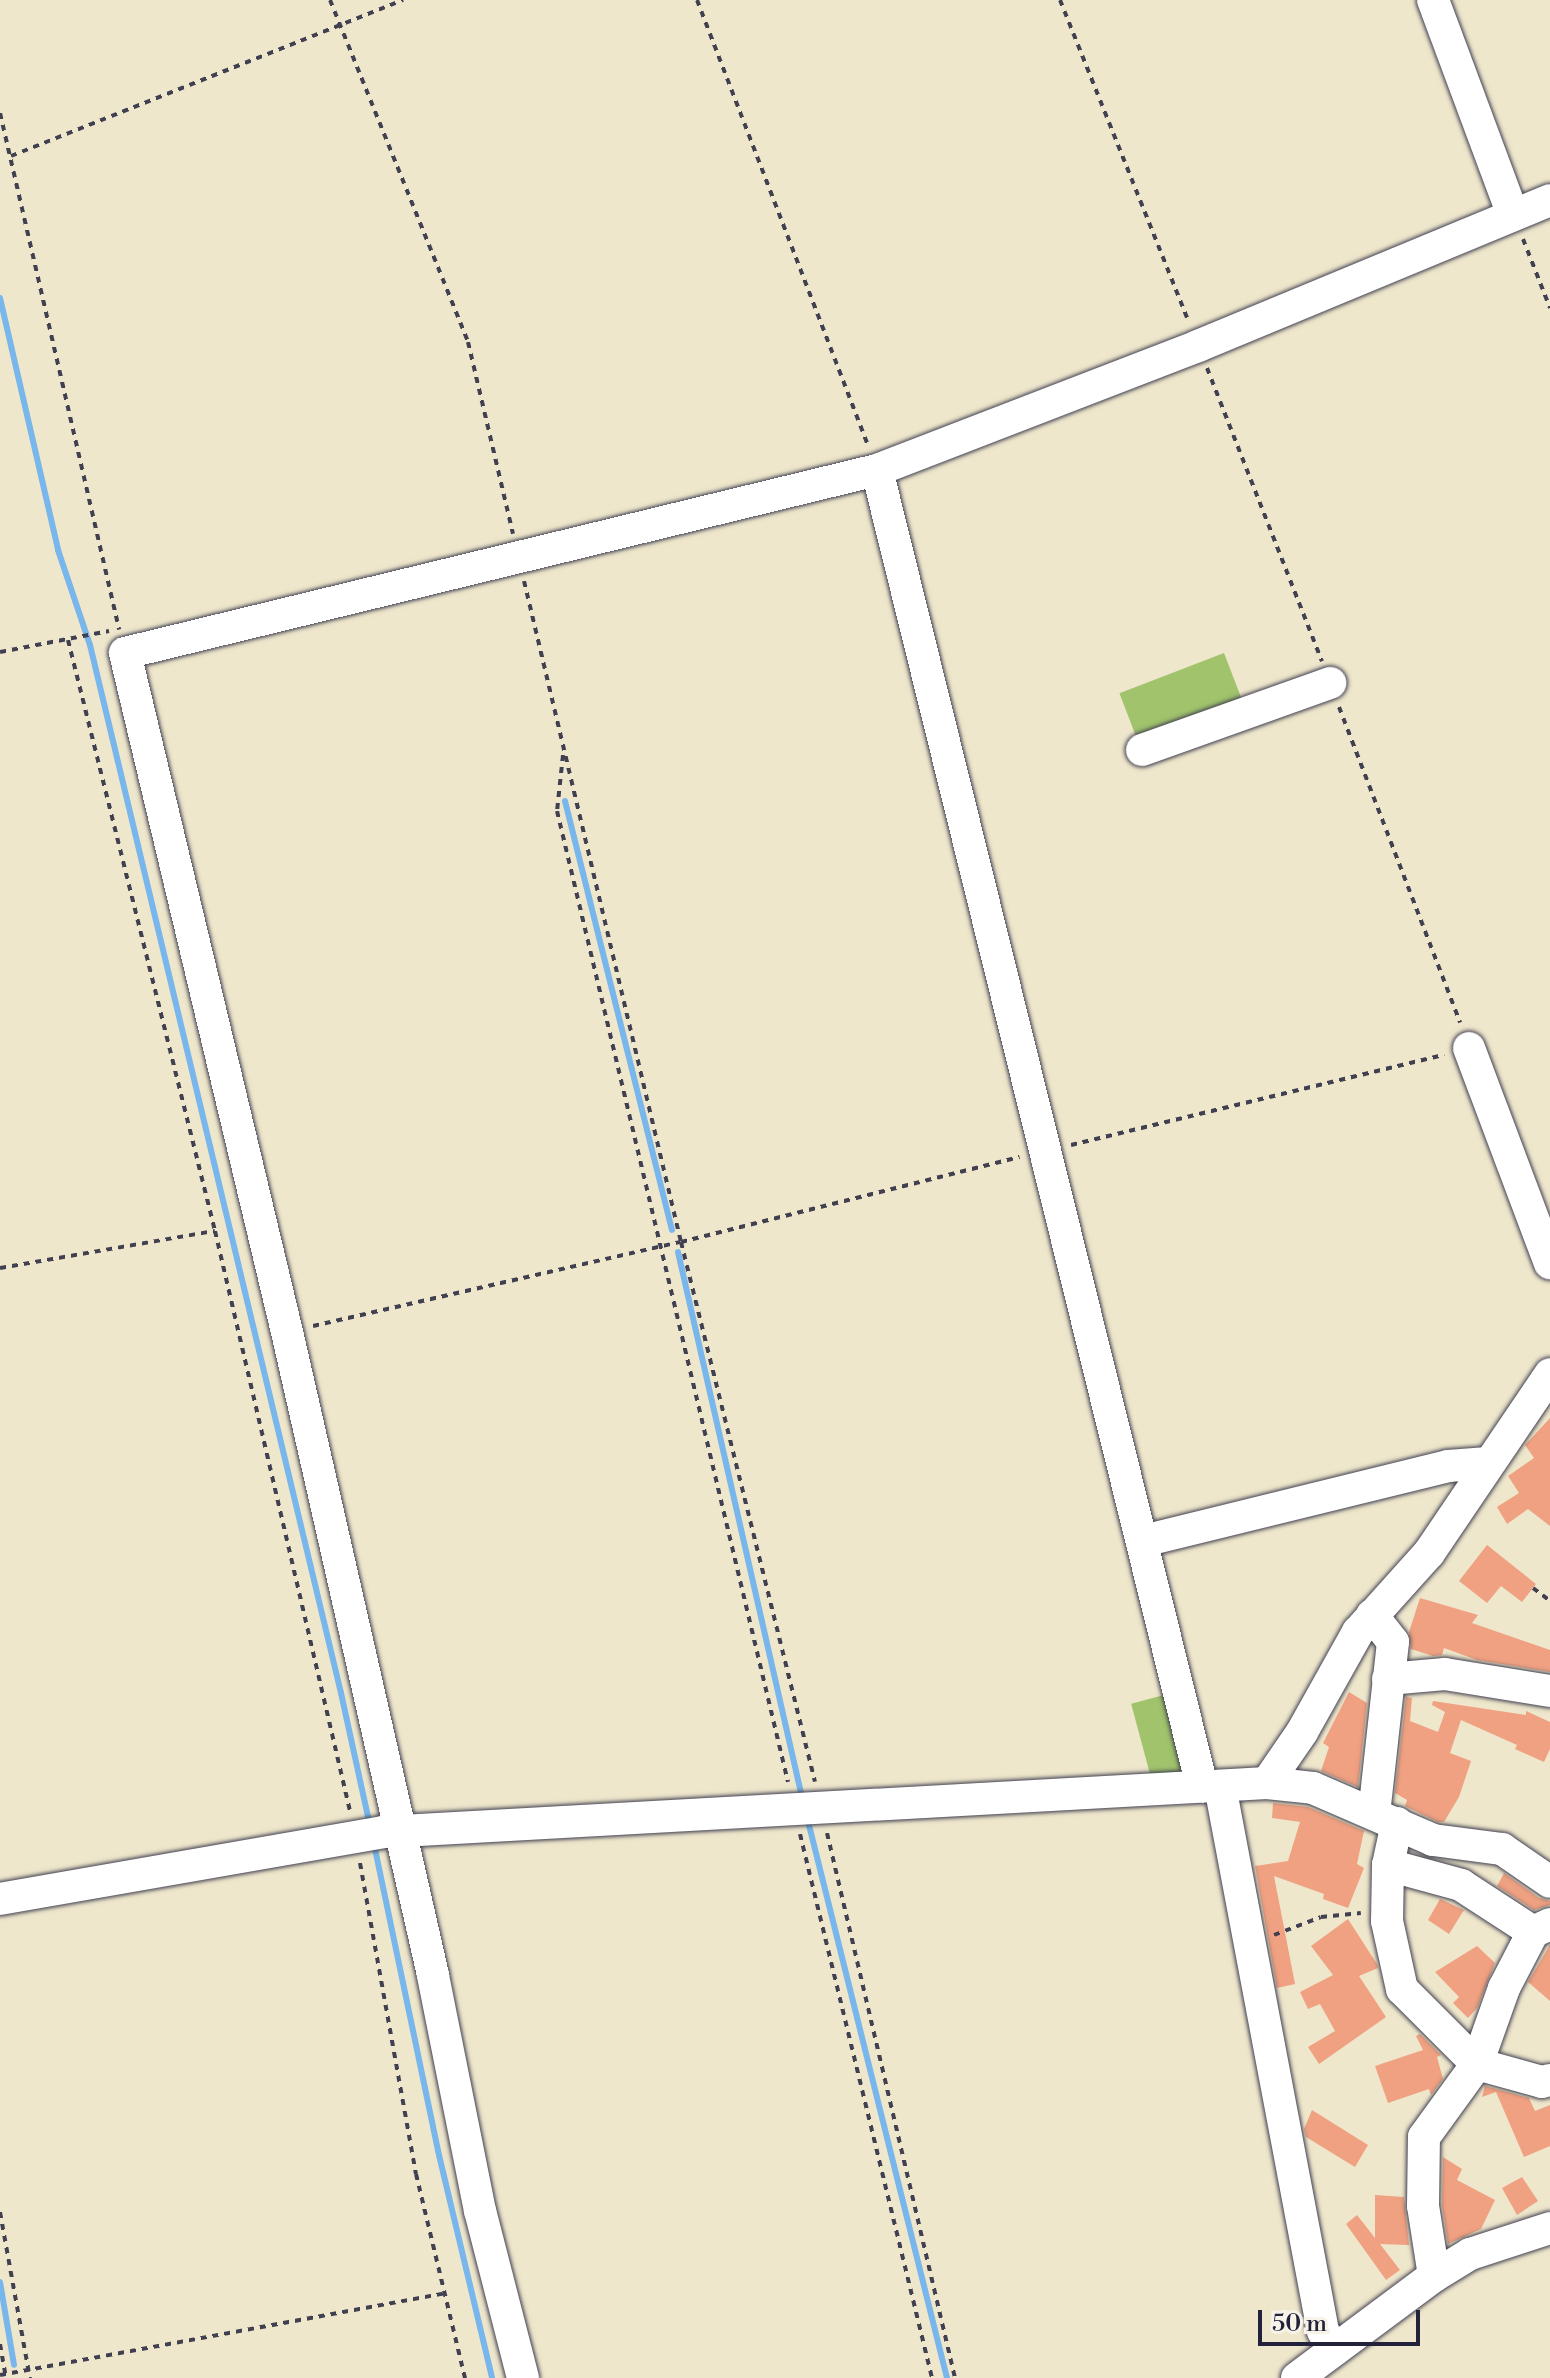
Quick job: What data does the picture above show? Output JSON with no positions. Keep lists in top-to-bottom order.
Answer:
{
  "scale_bar": "50 m"
}
